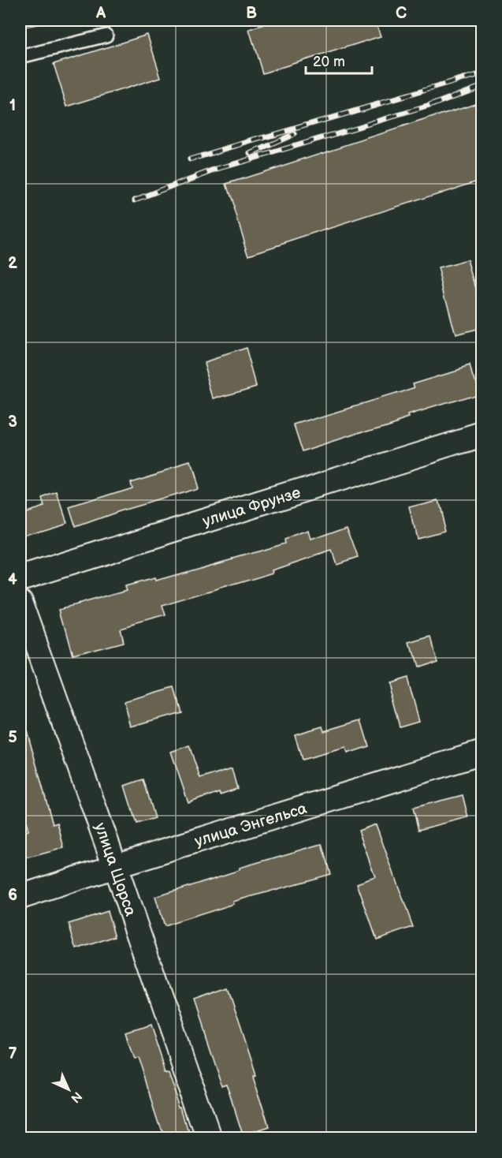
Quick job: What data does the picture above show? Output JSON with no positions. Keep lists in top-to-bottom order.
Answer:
{
  "streets": {
    "street": ["улица Фрунзе", "улица Энгельса", "улица Щорса"]
  },
  "crossings": [
    ["улица Энгельса", "улица Щорса"]
  ],
  "scale_bar": "20 m",
  "north": "bottom right",
  "grid": {
    "columns": ["A", "B", "C"],
    "rows": [
      "1",
      "2",
      "3",
      "4",
      "5",
      "6",
      "7"
    ]
  }
}
